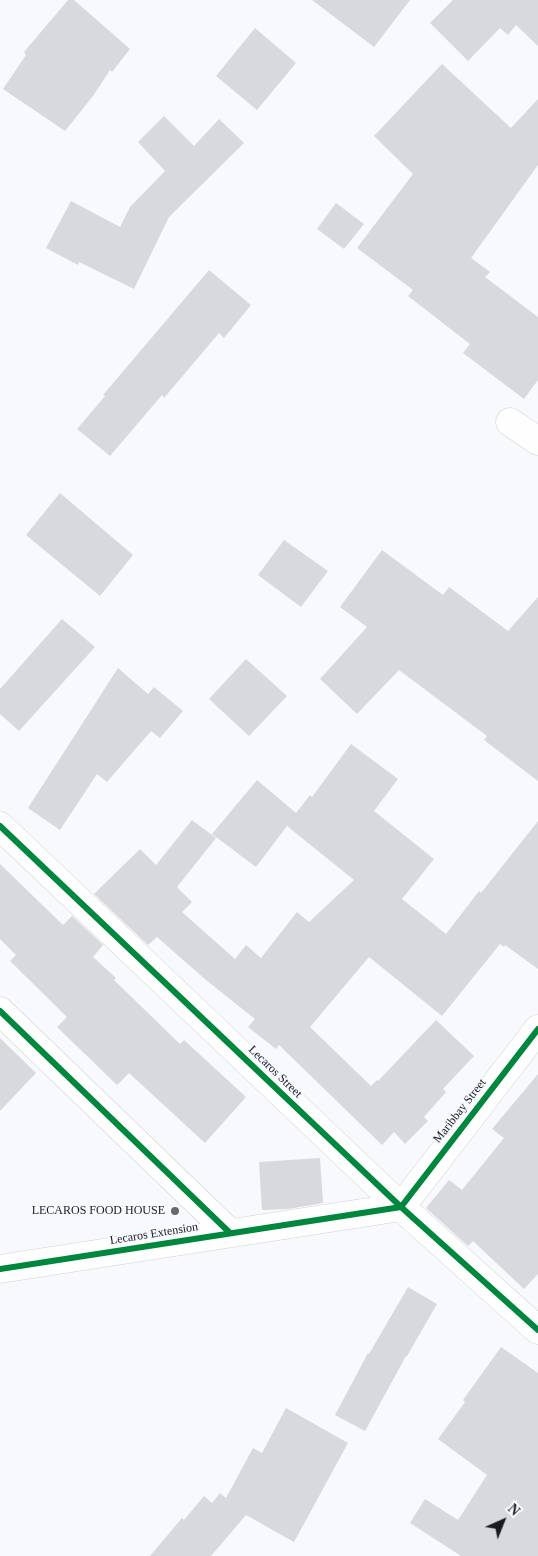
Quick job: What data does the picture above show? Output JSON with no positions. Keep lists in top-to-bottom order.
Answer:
{
  "streets": {
    "street": ["Lecaros Street", "Maribbay Street", "Lecaros Extension"]
  },
  "crossings": [
    ["Lecaros Street", "Maribbay Street"],
    ["Lecaros Street", "Lecaros Extension"],
    ["Maribbay Street", "Lecaros Extension"]
  ],
  "places": ["LECAROS FOOD HOUSE"],
  "north": "top right"
}
